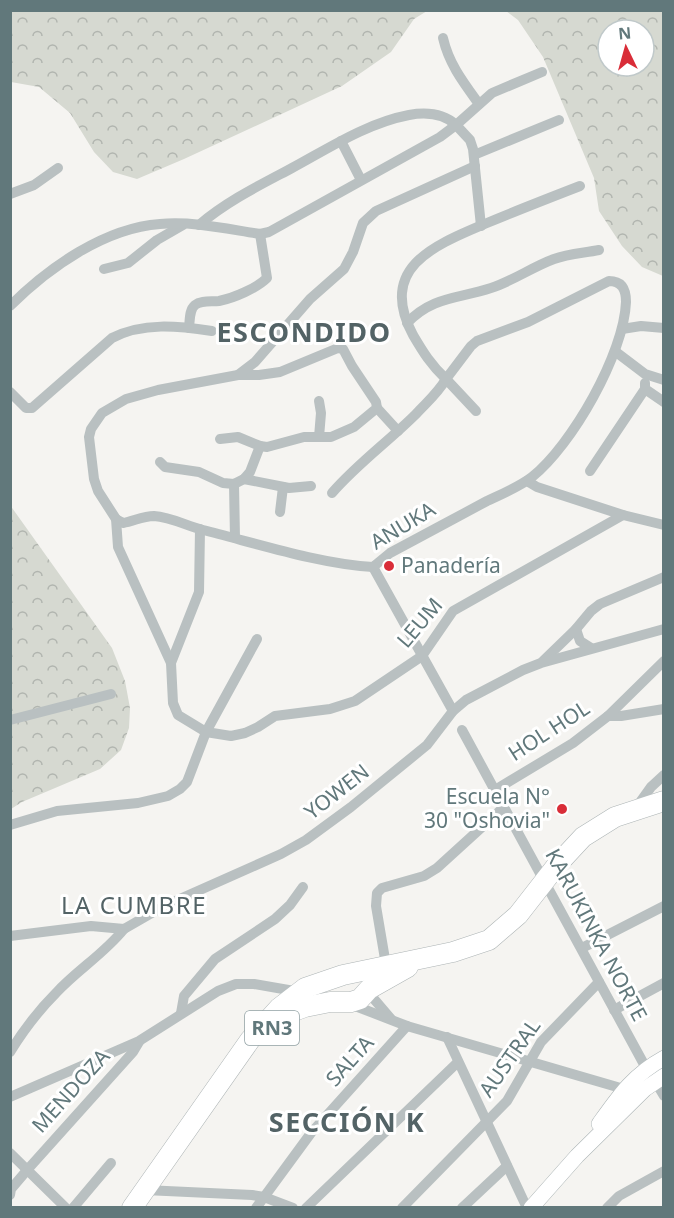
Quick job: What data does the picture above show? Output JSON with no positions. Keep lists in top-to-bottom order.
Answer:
{
  "streets": {
    "highway": ["RN3"],
    "street": [
      "ANUKA",
      "LEUM",
      "HOL HOL",
      "YOWEN",
      "KARUKINKA NORTE",
      "AUSTRAL",
      "SALTA",
      "MENDOZA"
    ]
  },
  "crossings": [
    ["HOL HOL", "KARUKINKA NORTE"],
    ["KARUKINKA NORTE", "RN3"],
    ["KARUKINKA NORTE", "AUSTRAL"]
  ],
  "districts": ["ESCONDIDO", "LA CUMBRE", "SECCIÓN K"],
  "places": ["Panadería", "Escuela N° 30 \"Oshovia\""],
  "north": "top"
}
